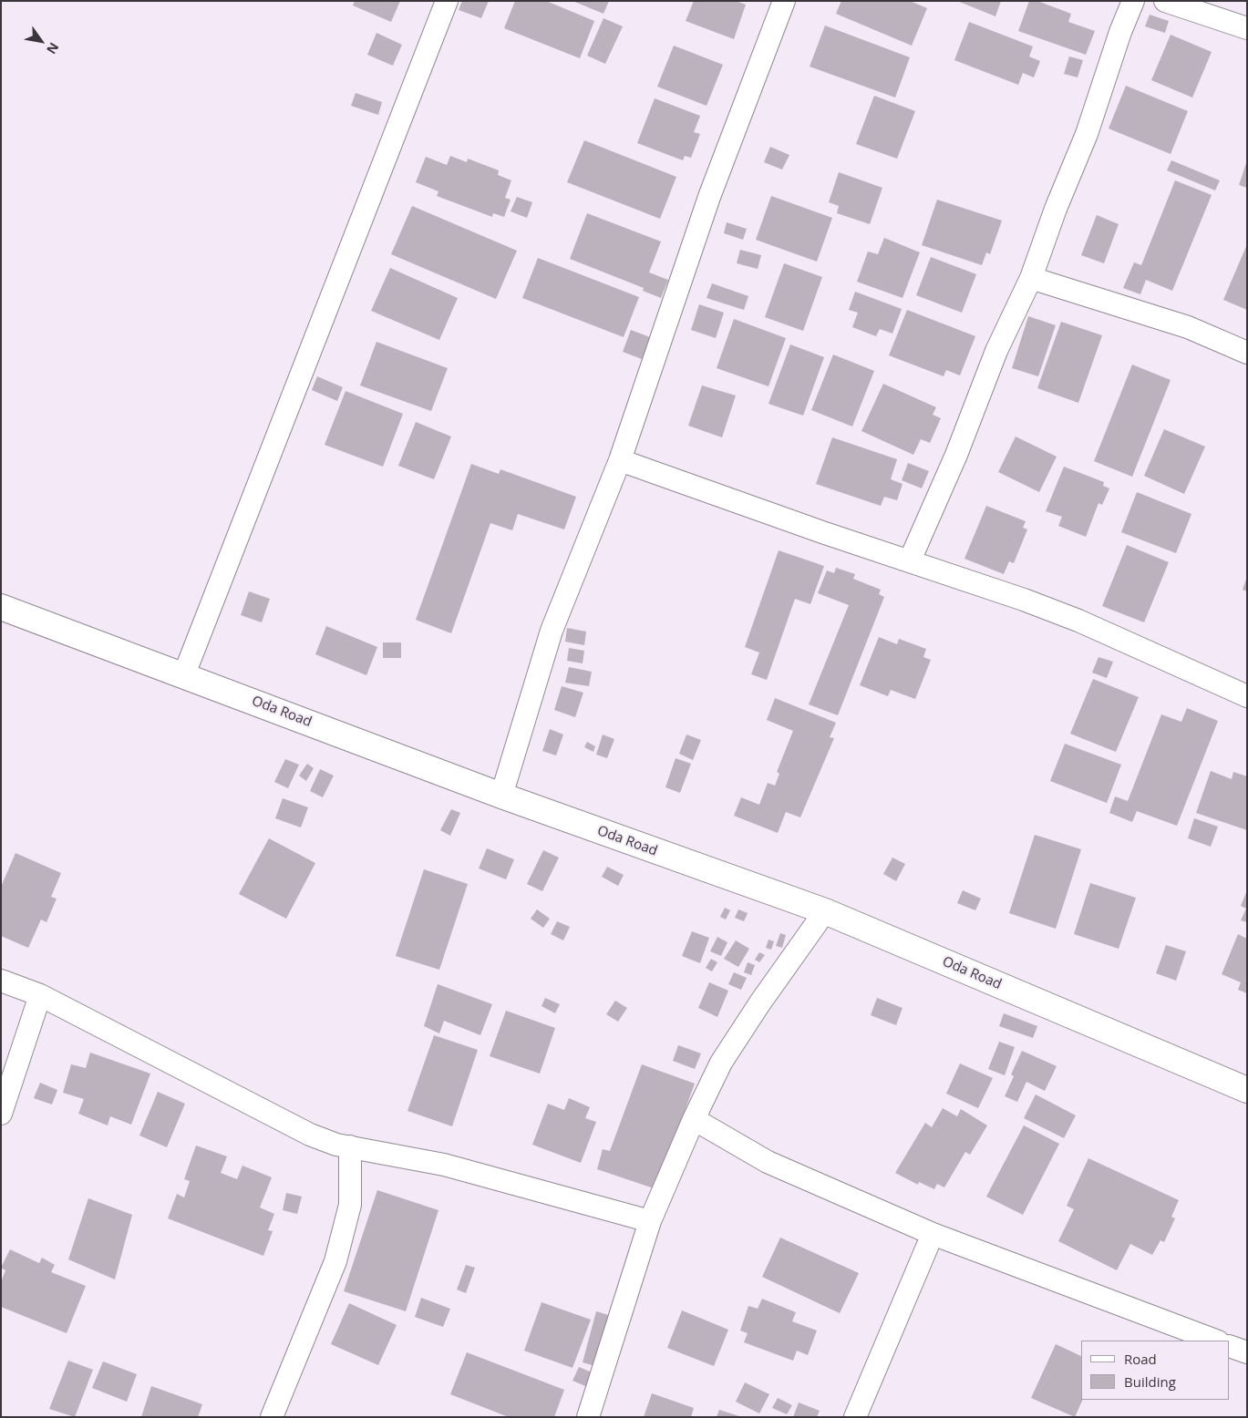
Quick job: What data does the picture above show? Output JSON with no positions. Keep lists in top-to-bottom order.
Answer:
{
  "streets": {
    "street": ["Oda Road"]
  },
  "legend": ["Road", "Building"],
  "north": "bottom right"
}
